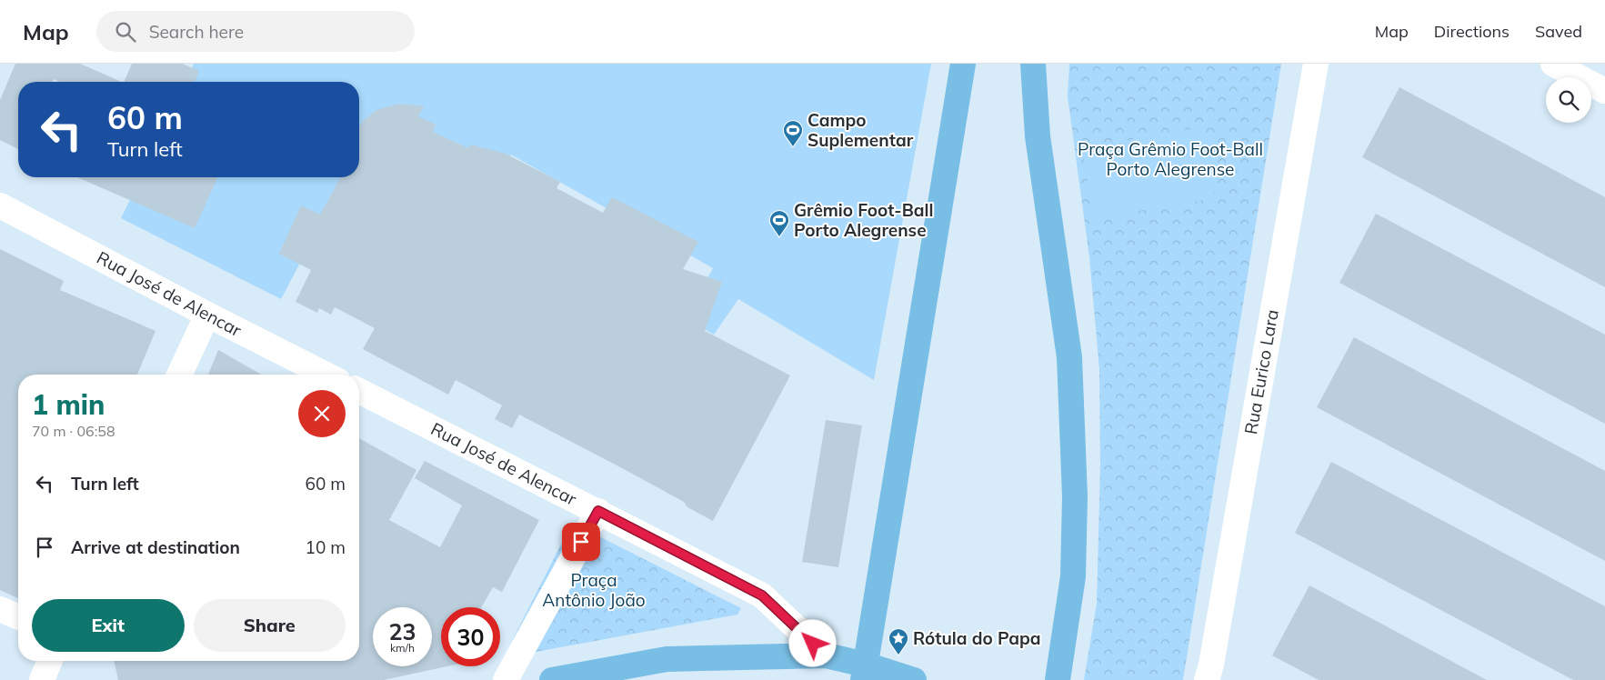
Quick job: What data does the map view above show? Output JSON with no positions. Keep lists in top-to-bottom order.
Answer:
{
  "streets": {
    "street": ["Rua José de Alencar", "Rua Eurico Lara"]
  },
  "parks": ["Praça Grêmio Foot-Ball Porto Alegrense", "Praça Antônio João"],
  "places": {
    "sports": ["Campo Suplementar", "Grêmio Foot-Ball Porto Alegrense"],
    "place": ["Rótula do Papa"]
  },
  "page": {
    "header": "Map",
    "search": "Search here",
    "nav": ["Map", "Directions", "Saved"],
    "turn": ["60 m", "Turn left"],
    "heading": ["1 min", "70 m · 06:58"],
    "list": [
      {
        "name": "Turn left",
        "value": "60 m"
      },
      {
        "name": "Arrive at destination",
        "value": "10 m"
      }
    ],
    "buttons": ["Exit", "Share"],
    "speed": "23 km/h",
    "limit": "30"
  }
}
